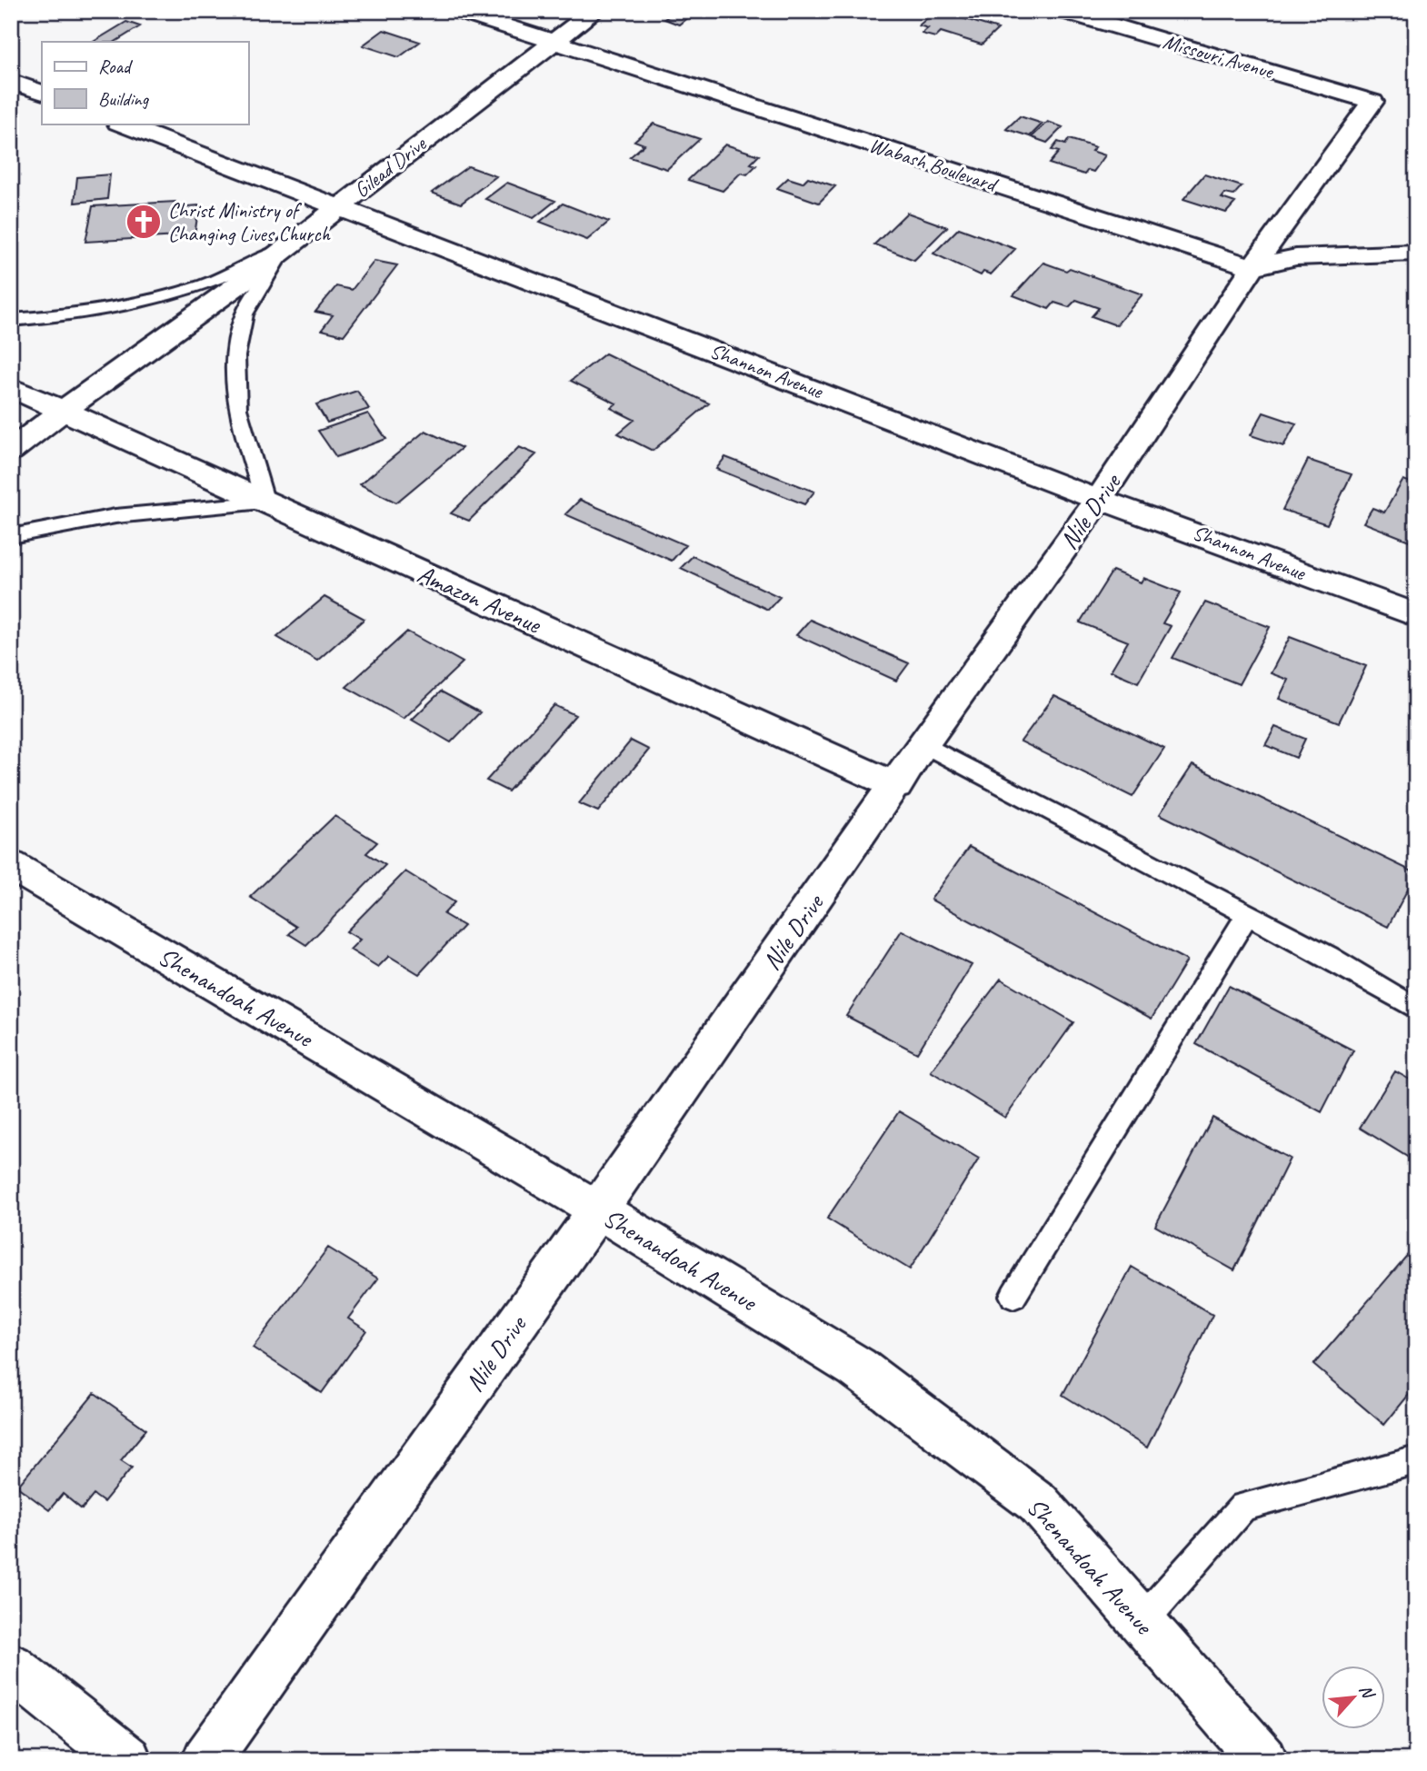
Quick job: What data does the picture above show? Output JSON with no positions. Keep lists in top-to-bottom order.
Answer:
{
  "streets": {
    "street": [
      "Missouri Avenue",
      "Wabash Boulevard",
      "Gilead Drive",
      "Shannon Avenue",
      "Nile Drive",
      "Amazon Avenue",
      "Shenandoah Avenue"
    ]
  },
  "crossings": [
    ["Missouri Avenue", "Nile Drive"],
    ["Wabash Boulevard", "Gilead Drive"],
    ["Wabash Boulevard", "Nile Drive"],
    ["Gilead Drive", "Shannon Avenue"],
    ["Gilead Drive", "Amazon Avenue"],
    ["Shannon Avenue", "Nile Drive"],
    ["Nile Drive", "Amazon Avenue"],
    ["Nile Drive", "Shenandoah Avenue"]
  ],
  "places": {
    "church": ["Christ Ministry of Changing Lives Church"]
  },
  "legend": ["Road", "Building"],
  "north": "top right"
}
